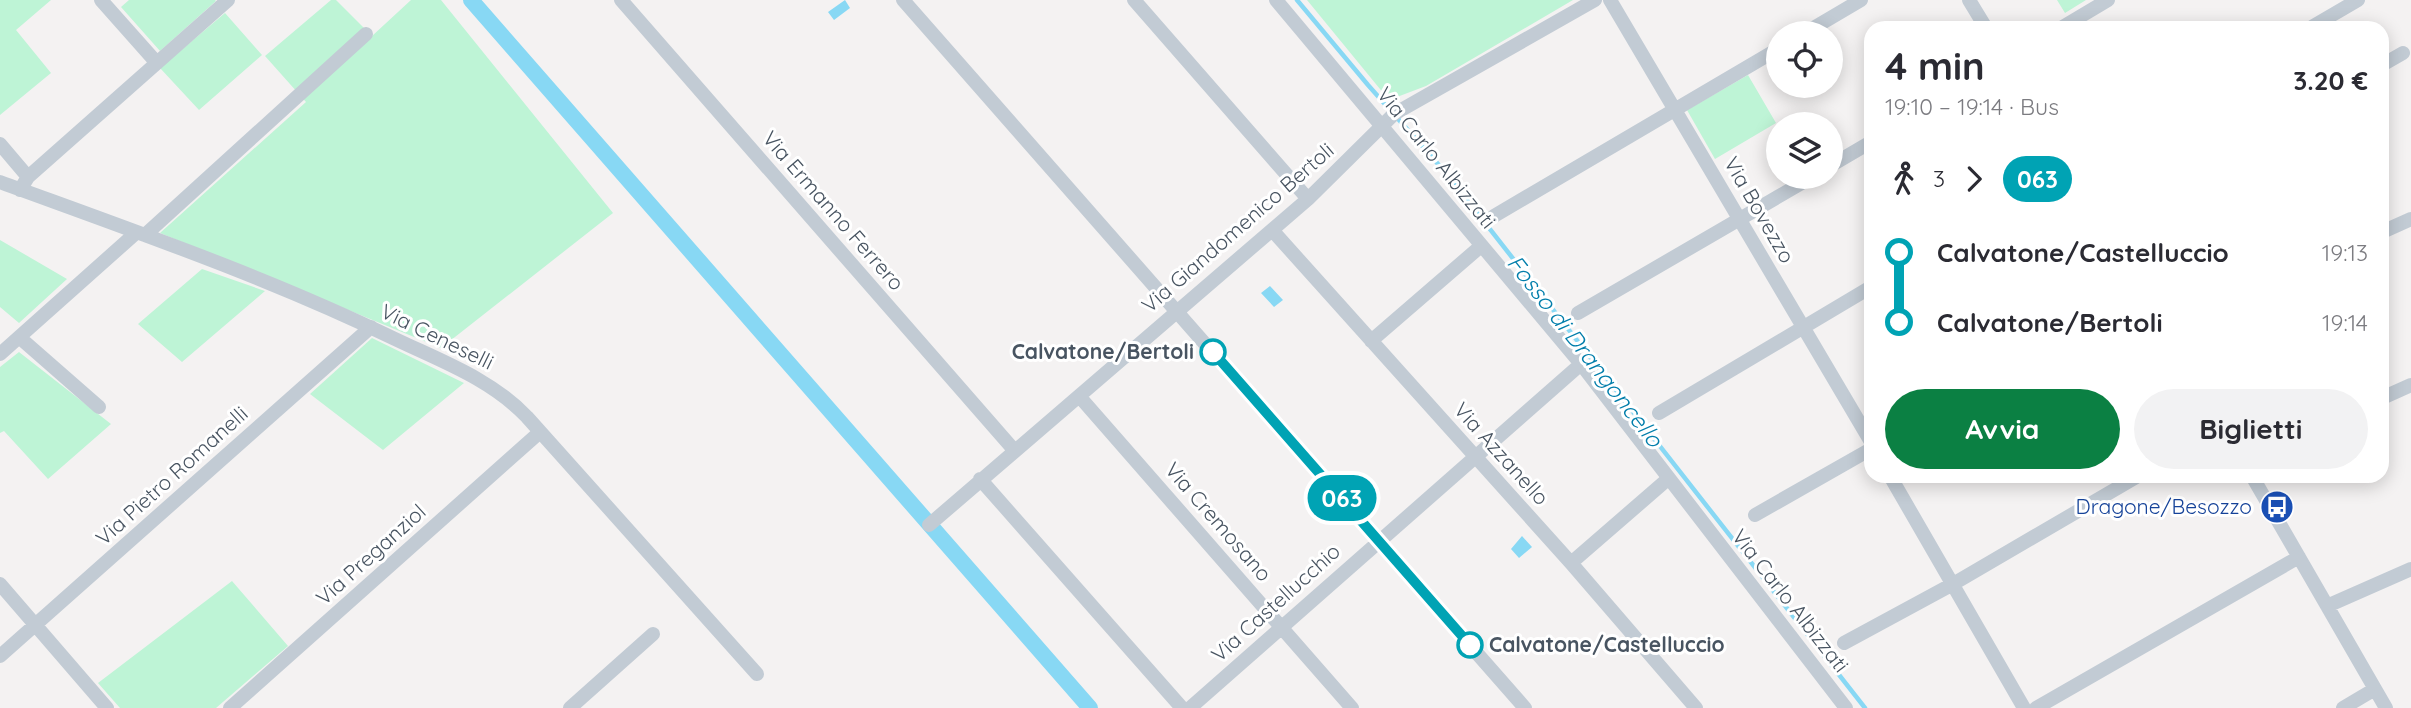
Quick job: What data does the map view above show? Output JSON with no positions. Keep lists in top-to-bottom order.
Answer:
{
  "streets": {
    "street": [
      "Via Carlo Albizzati",
      "Via Bovezzo",
      "Via Ermanno Ferrero",
      "Via Giandomenico Bertoli",
      "Via Ceneselli",
      "Via Azzanello",
      "Via Pietro Romanelli",
      "Via Cremosano",
      "Via Preganziol",
      "Via Castellucchio"
    ]
  },
  "crossings": [
    ["Via Carlo Albizzati", "Via Giandomenico Bertoli"],
    ["Via Carlo Albizzati", "Via Castellucchio"],
    ["Via Ermanno Ferrero", "Via Giandomenico Bertoli"],
    ["Via Giandomenico Bertoli", "Via Azzanello"],
    ["Via Giandomenico Bertoli", "Via Cremosano"],
    ["Via Ceneselli", "Via Pietro Romanelli"],
    ["Via Ceneselli", "Via Preganziol"],
    ["Via Azzanello", "Via Castellucchio"],
    ["Via Cremosano", "Via Castellucchio"]
  ],
  "water": ["Fosso di Drangoncello"],
  "places": {
    "other": ["Calvatone/Bertoli", "Calvatone/Castelluccio"],
    "bus stop": ["Dragone/Besozzo"]
  },
  "lines": ["bus line 063"],
  "page": {
    "on_map": "063",
    "heading": ["4 min", "19:10 – 19:14 · Bus", "3.20 €"],
    "legs": ["3", "063"],
    "list": [
      {
        "name": "Calvatone/Castelluccio",
        "value": "19:13"
      },
      {
        "name": "Calvatone/Bertoli",
        "value": "19:14"
      }
    ],
    "buttons": ["Avvia", "Biglietti"]
  }
}
